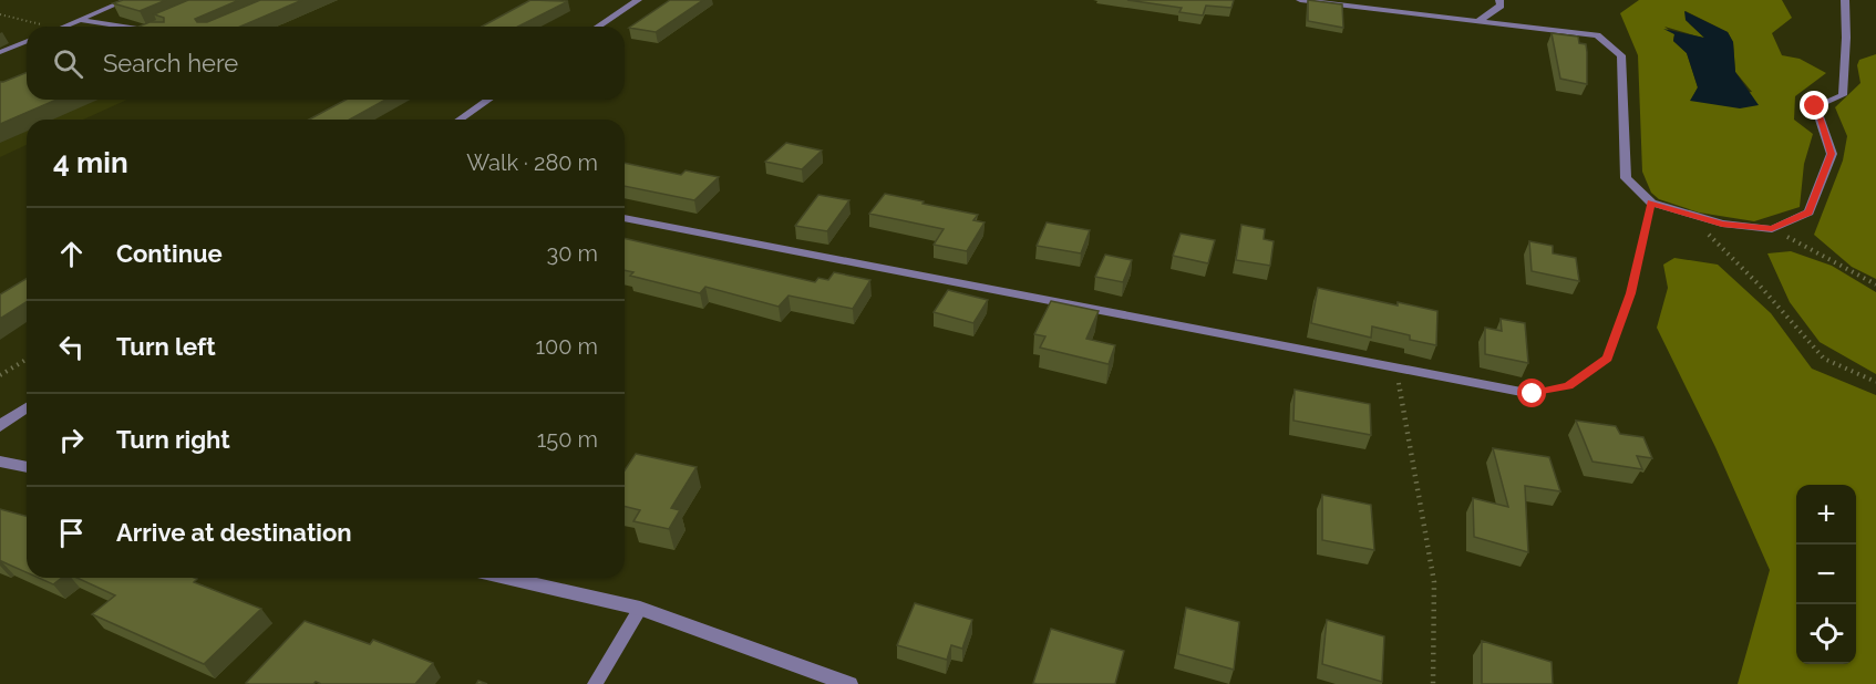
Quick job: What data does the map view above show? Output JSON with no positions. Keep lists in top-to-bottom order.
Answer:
{
  "page": {
    "search": "Search here",
    "heading": ["4 min", "Walk · 280 m"],
    "list": [
      ["Continue", "30 m"],
      ["Turn left", "100 m"],
      ["Turn right", "150 m"],
      "Arrive at destination"
    ],
    "map_buttons": ["+", "−"]
  }
}
